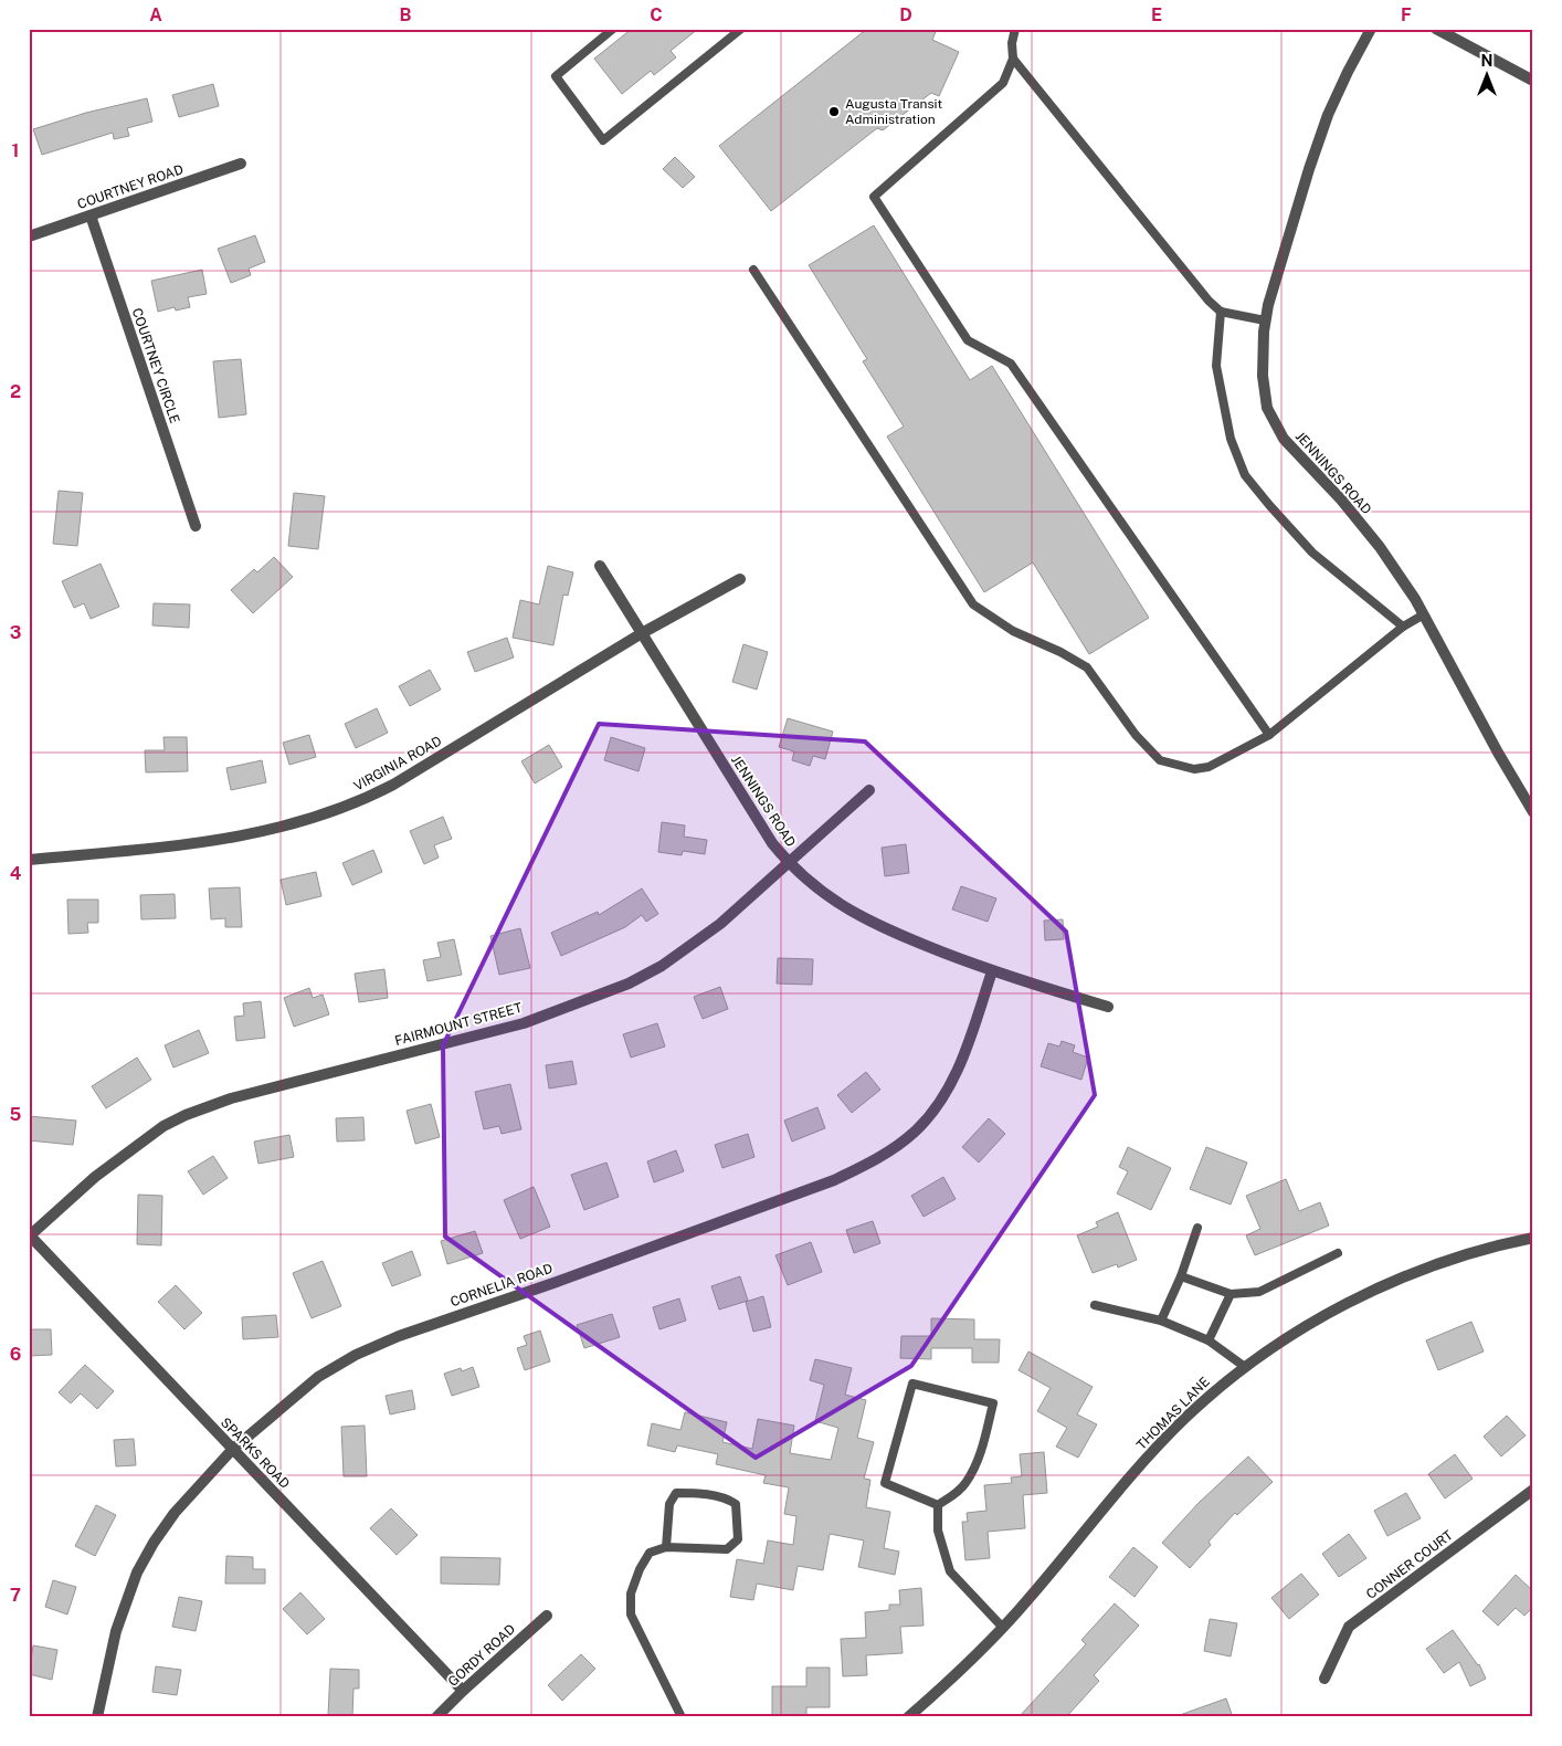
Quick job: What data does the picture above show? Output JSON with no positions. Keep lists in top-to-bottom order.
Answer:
{
  "streets": {
    "street": [
      "COURTNEY ROAD",
      "COURTNEY CIRCLE",
      "JENNINGS ROAD",
      "VIRGINIA ROAD",
      "FAIRMOUNT STREET",
      "CORNELIA ROAD",
      "THOMAS LANE",
      "SPARKS ROAD",
      "CONNER COURT",
      "GORDY ROAD"
    ]
  },
  "crossings": [
    ["COURTNEY ROAD", "COURTNEY CIRCLE"],
    ["JENNINGS ROAD", "VIRGINIA ROAD"],
    ["JENNINGS ROAD", "FAIRMOUNT STREET"],
    ["JENNINGS ROAD", "CORNELIA ROAD"],
    ["FAIRMOUNT STREET", "SPARKS ROAD"],
    ["CORNELIA ROAD", "SPARKS ROAD"],
    ["SPARKS ROAD", "GORDY ROAD"]
  ],
  "places": ["Augusta Transit Administration"],
  "north": "top",
  "grid": {
    "columns": [
      "A",
      "B",
      "C",
      "D",
      "E",
      "F"
    ],
    "rows": [
      "1",
      "2",
      "3",
      "4",
      "5",
      "6",
      "7"
    ]
  }
}
